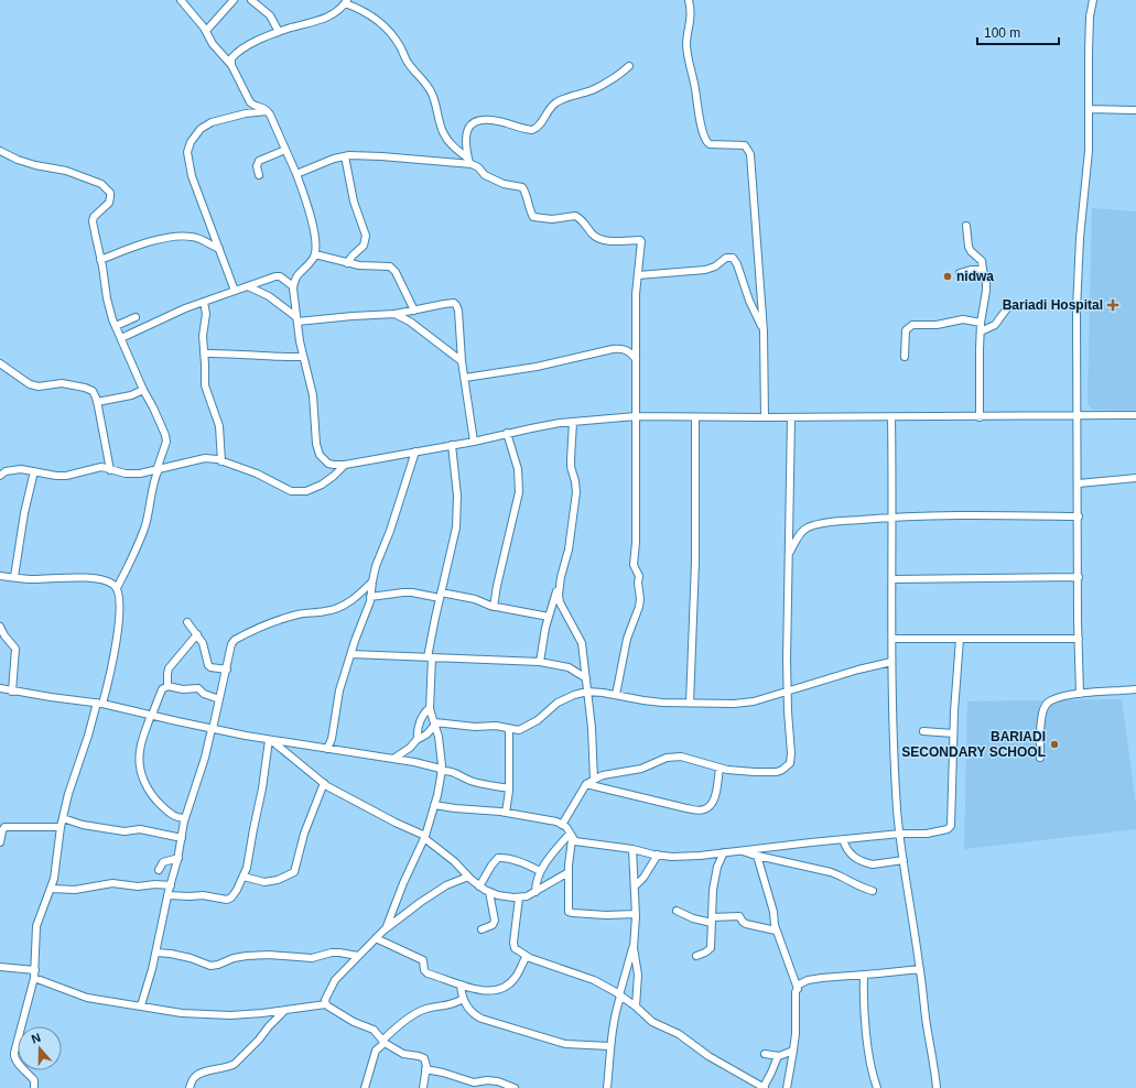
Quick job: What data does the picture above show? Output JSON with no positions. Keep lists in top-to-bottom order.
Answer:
{
  "places": {
    "other": ["nidwa", "BARIADI SECONDARY SCHOOL"],
    "health": ["Bariadi Hospital"]
  },
  "scale_bar": "100 m",
  "north": "top"
}
